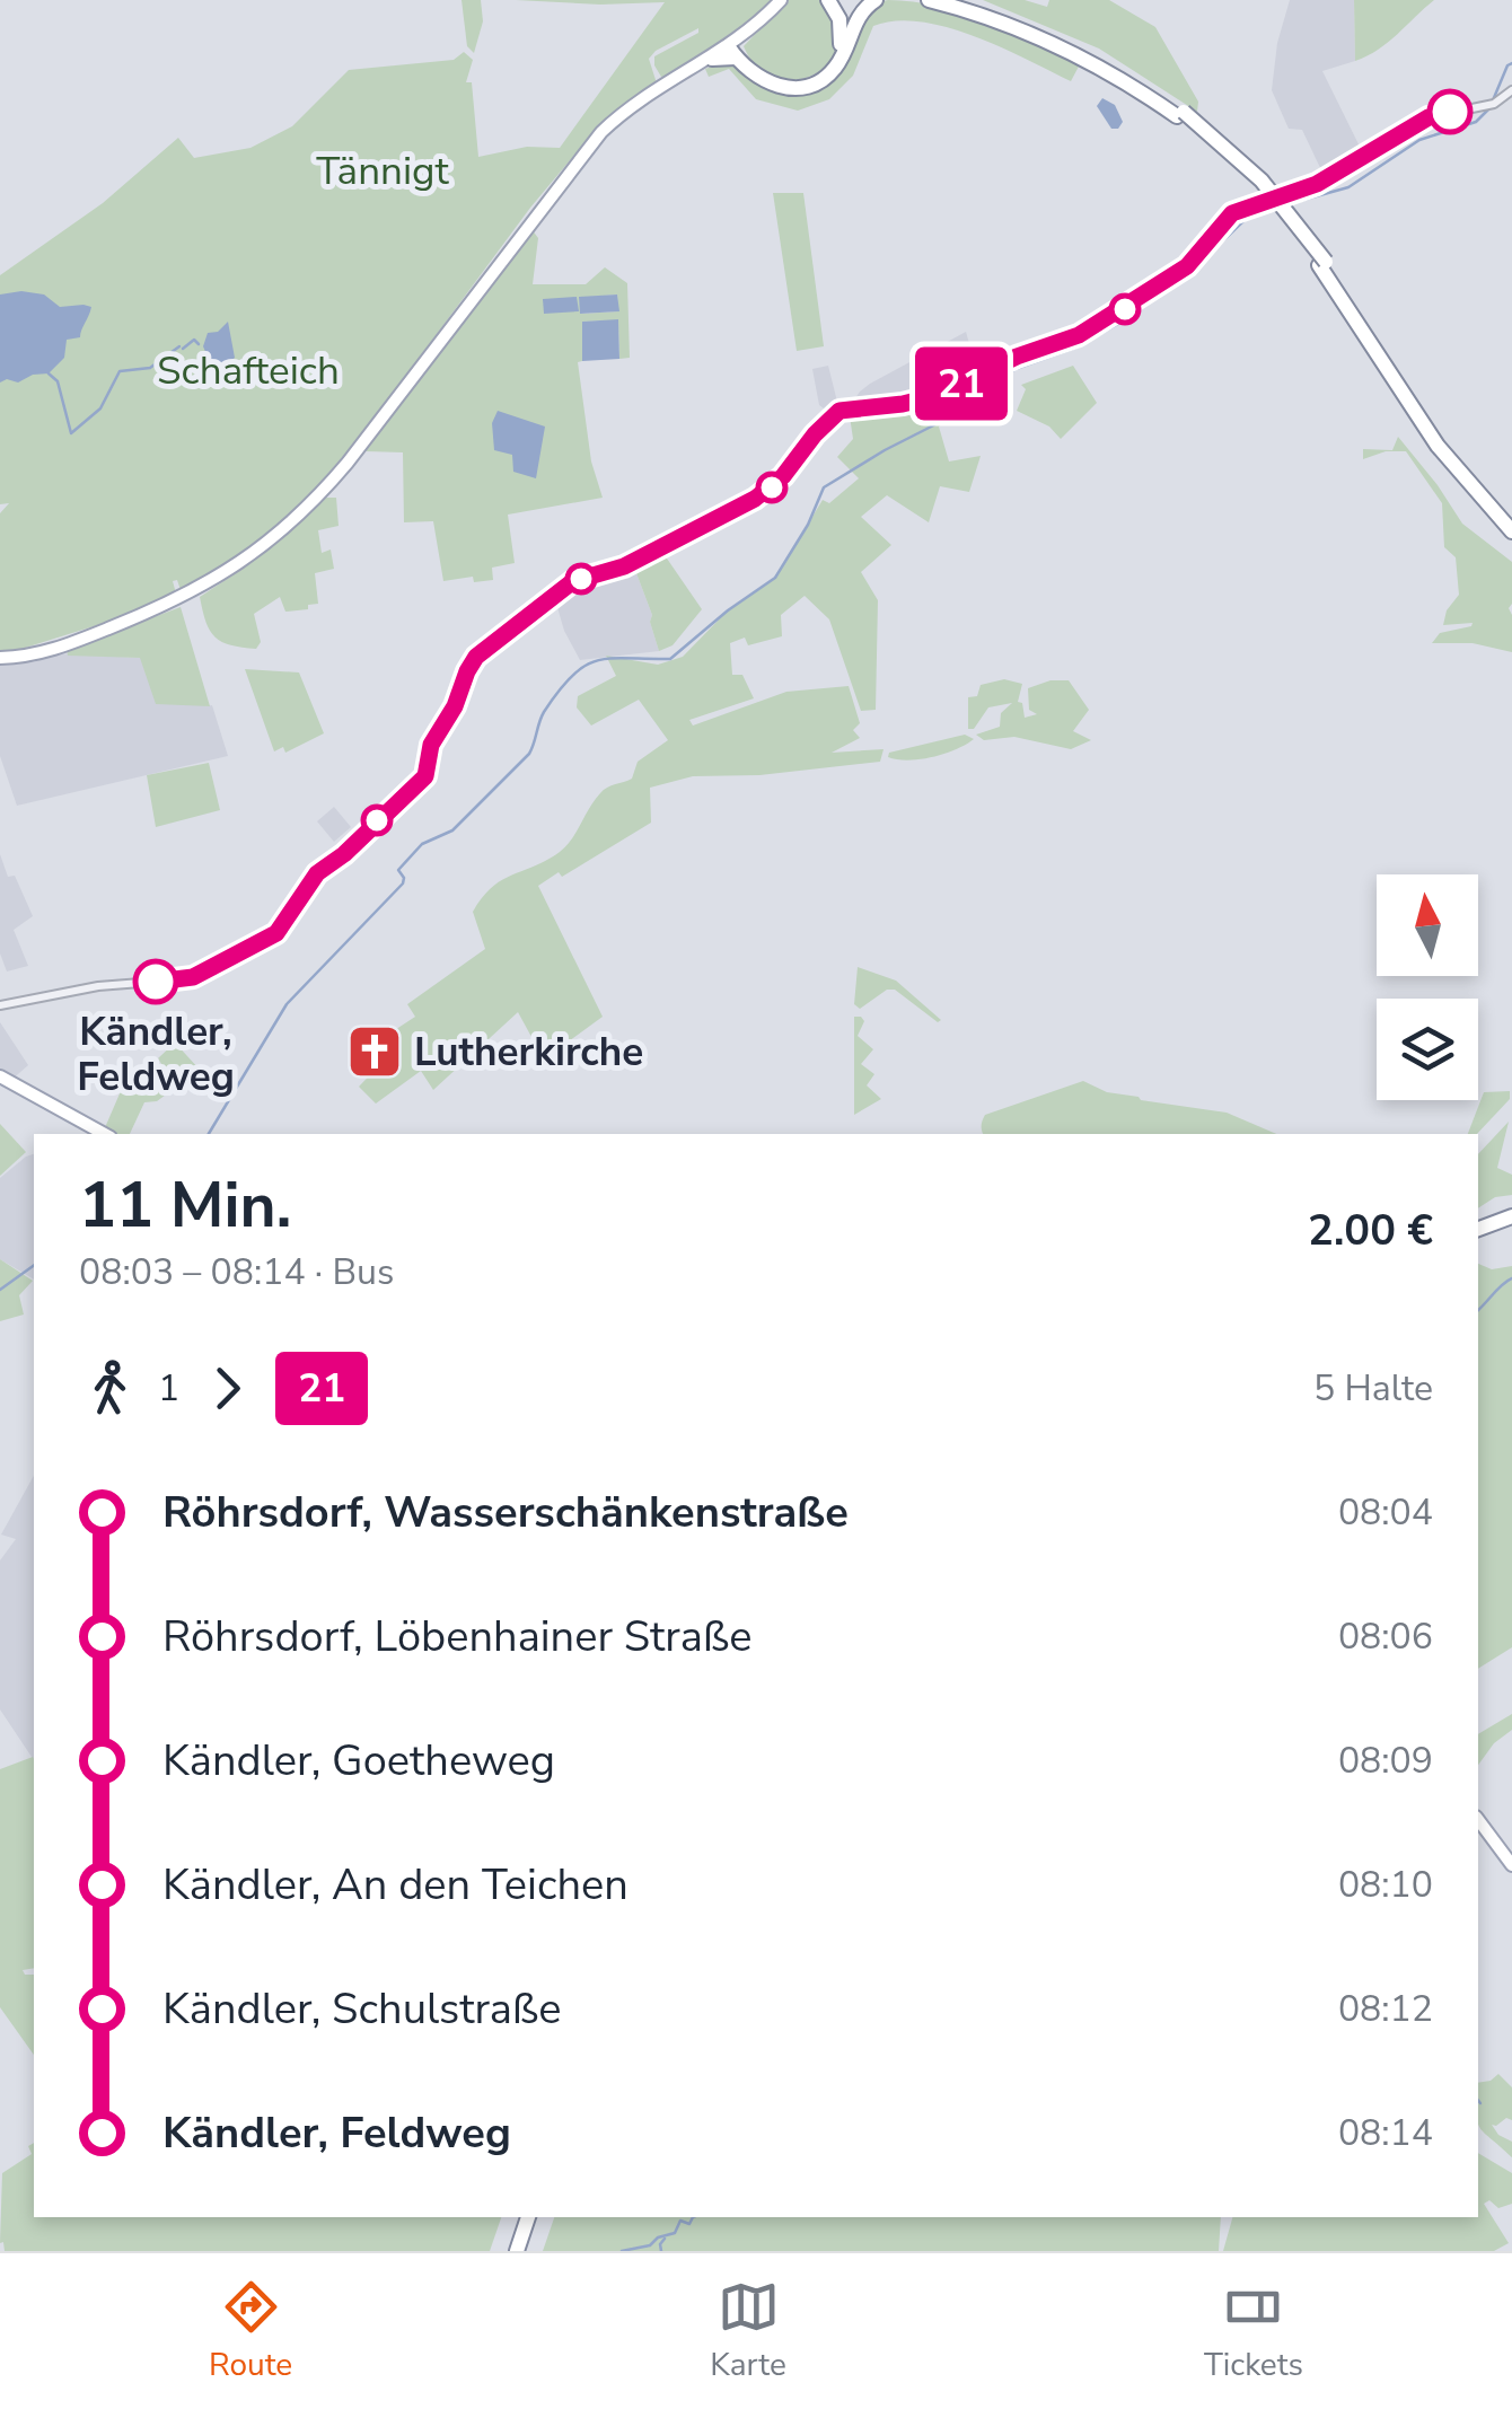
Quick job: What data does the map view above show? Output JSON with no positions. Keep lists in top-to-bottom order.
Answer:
{
  "parks": ["Tännigt", "Schafteich"],
  "places": {
    "other": ["Kändler, Feldweg"],
    "church": ["Lutherkirche"]
  },
  "lines": ["bus line 21"],
  "north": "top",
  "page": {
    "on_map": "21",
    "heading": ["11 Min.", "08:03 – 08:14 · Bus", "2.00 €"],
    "legs": ["1", "21", "5 Halte"],
    "list": [
      {
        "name": "Röhrsdorf, Wasserschänkenstraße",
        "value": "08:04"
      },
      {
        "name": "Röhrsdorf, Löbenhainer Straße",
        "value": "08:06"
      },
      {
        "name": "Kändler, Goetheweg",
        "value": "08:09"
      },
      {
        "name": "Kändler, An den Teichen",
        "value": "08:10"
      },
      {
        "name": "Kändler, Schulstraße",
        "value": "08:12"
      },
      {
        "name": "Kändler, Feldweg",
        "value": "08:14"
      }
    ],
    "tabs": ["Route", "Karte", "Tickets"]
  }
}
